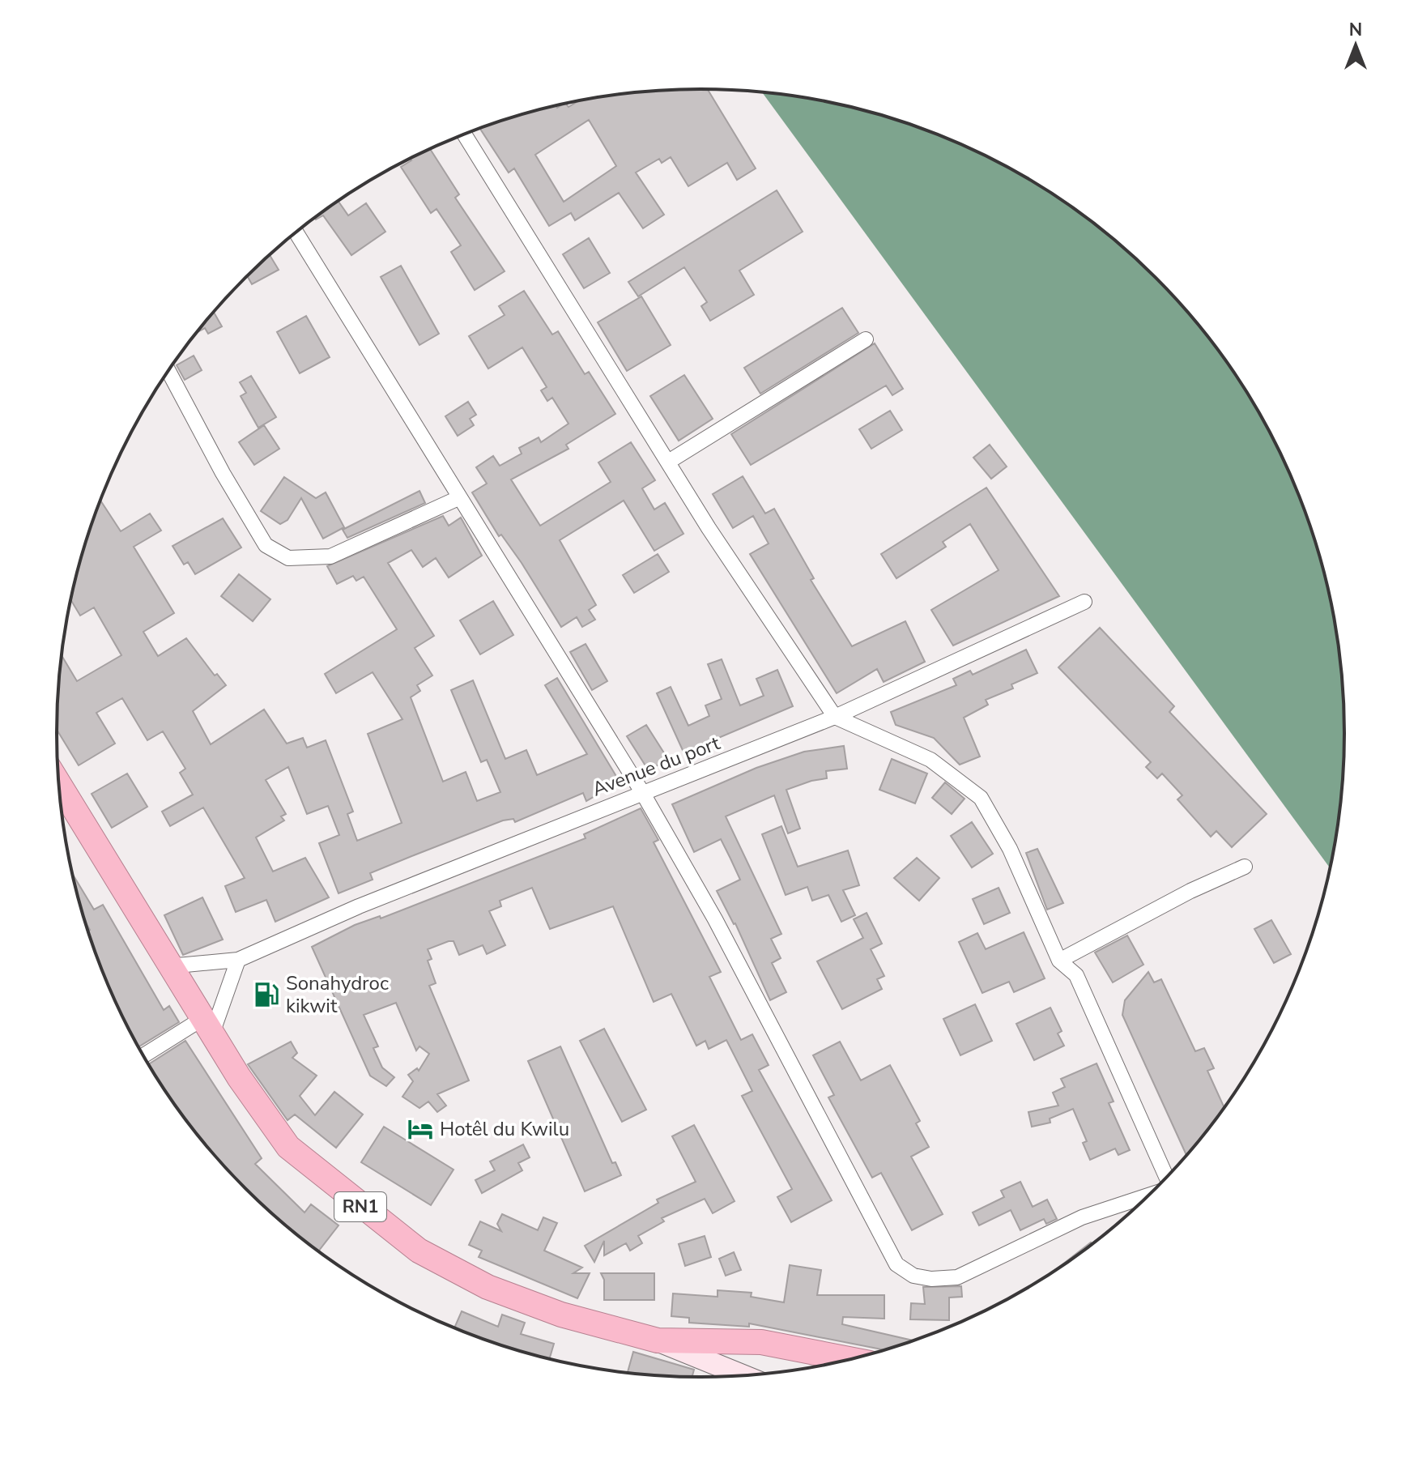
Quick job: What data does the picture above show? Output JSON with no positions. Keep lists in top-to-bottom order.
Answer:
{
  "streets": {
    "highway": ["RN1"],
    "street": ["Avenue du port"]
  },
  "crossings": [
    ["Avenue du port", "RN1"]
  ],
  "places": {
    "fuel station": ["Sonahydroc kikwit"],
    "hotel": ["Hotêl du Kwilu"]
  },
  "north": "top"
}
